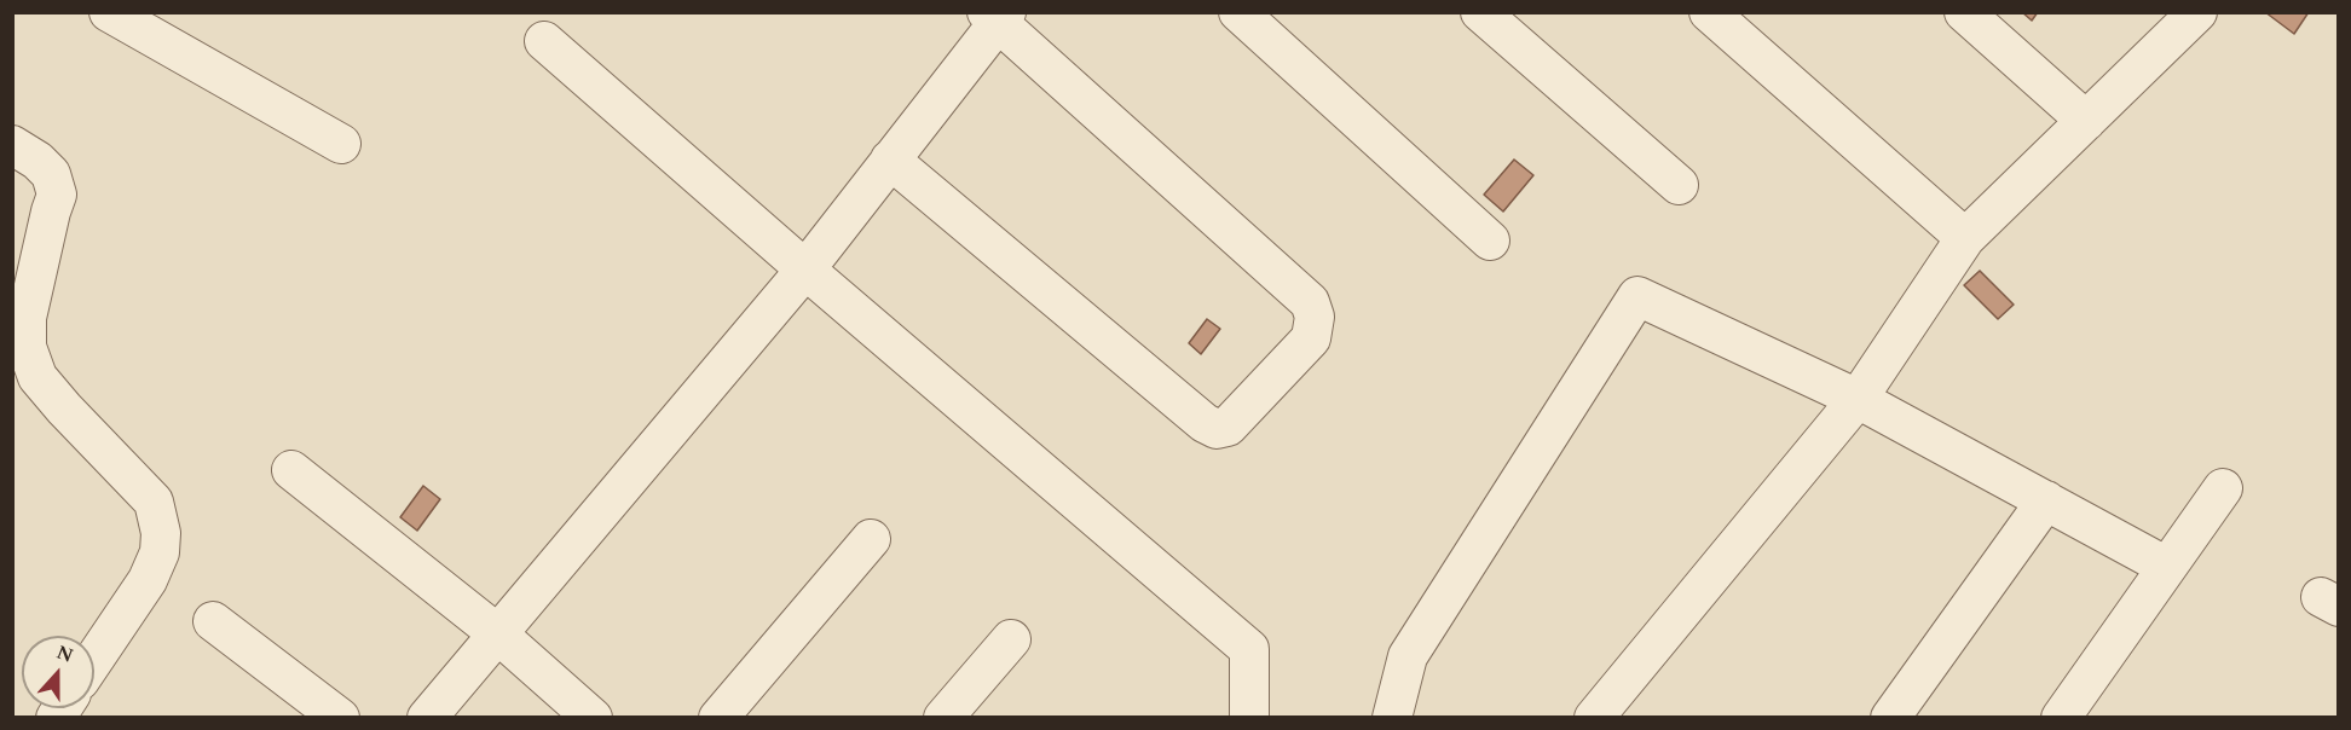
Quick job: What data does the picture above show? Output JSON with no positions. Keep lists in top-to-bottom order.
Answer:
{
  "north": "top"
}
